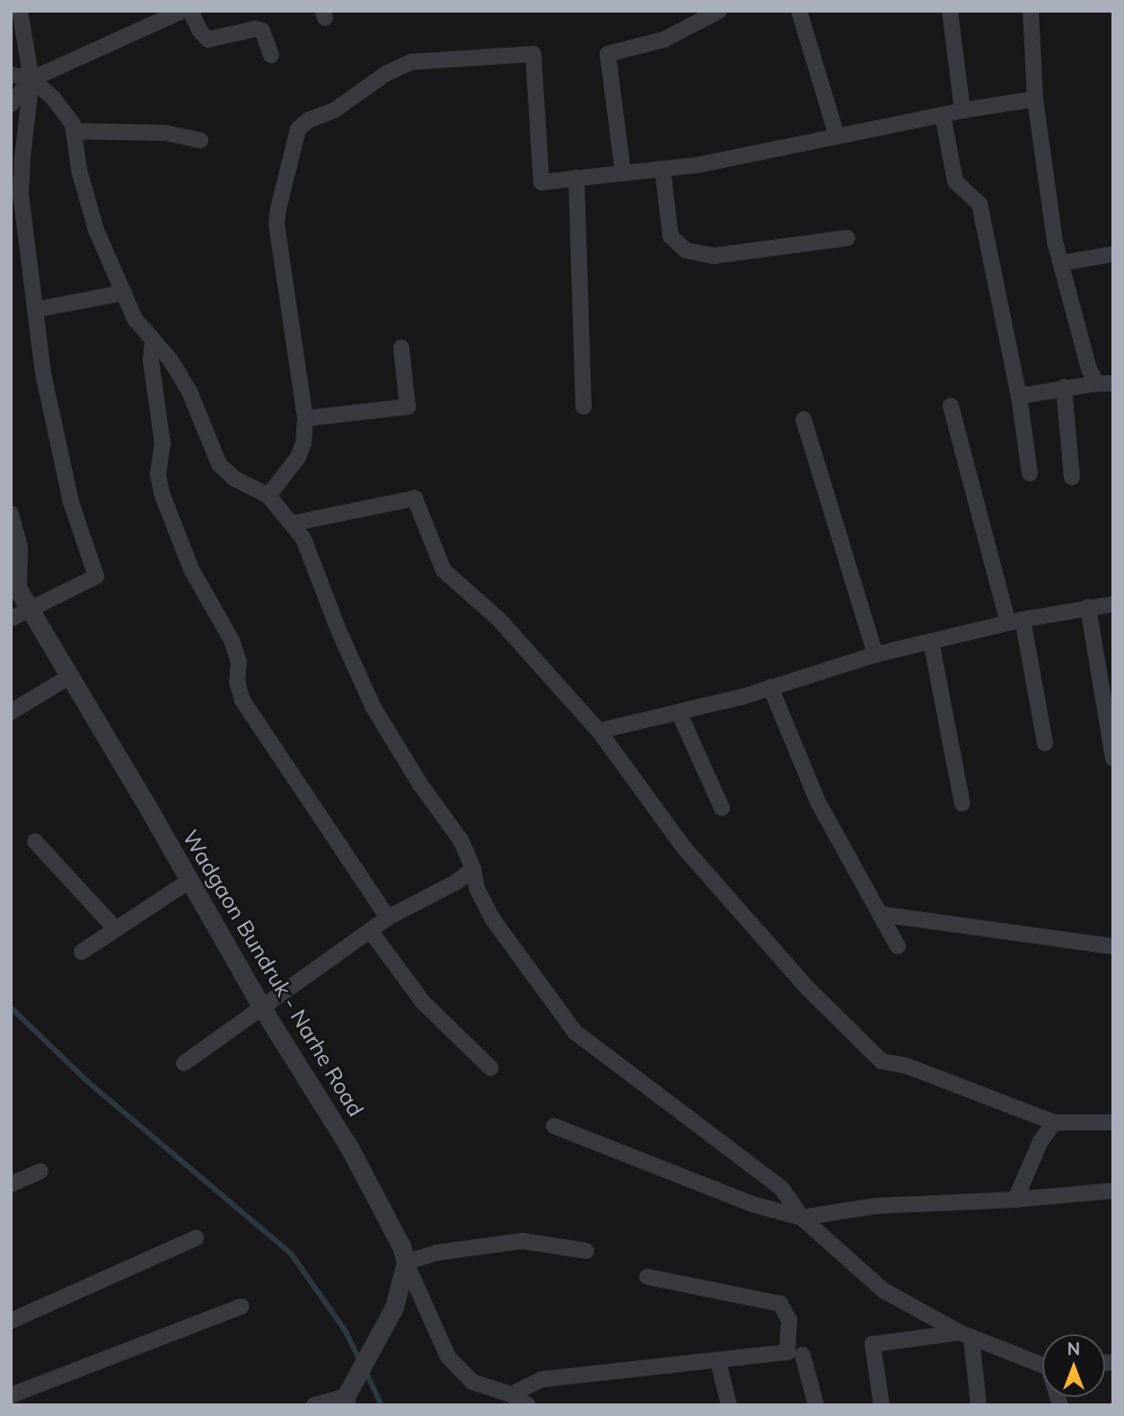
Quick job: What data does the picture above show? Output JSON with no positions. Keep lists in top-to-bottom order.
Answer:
{
  "streets": {
    "street": ["Wadgaon Bundruk - Narhe Road"]
  },
  "north": "top"
}
